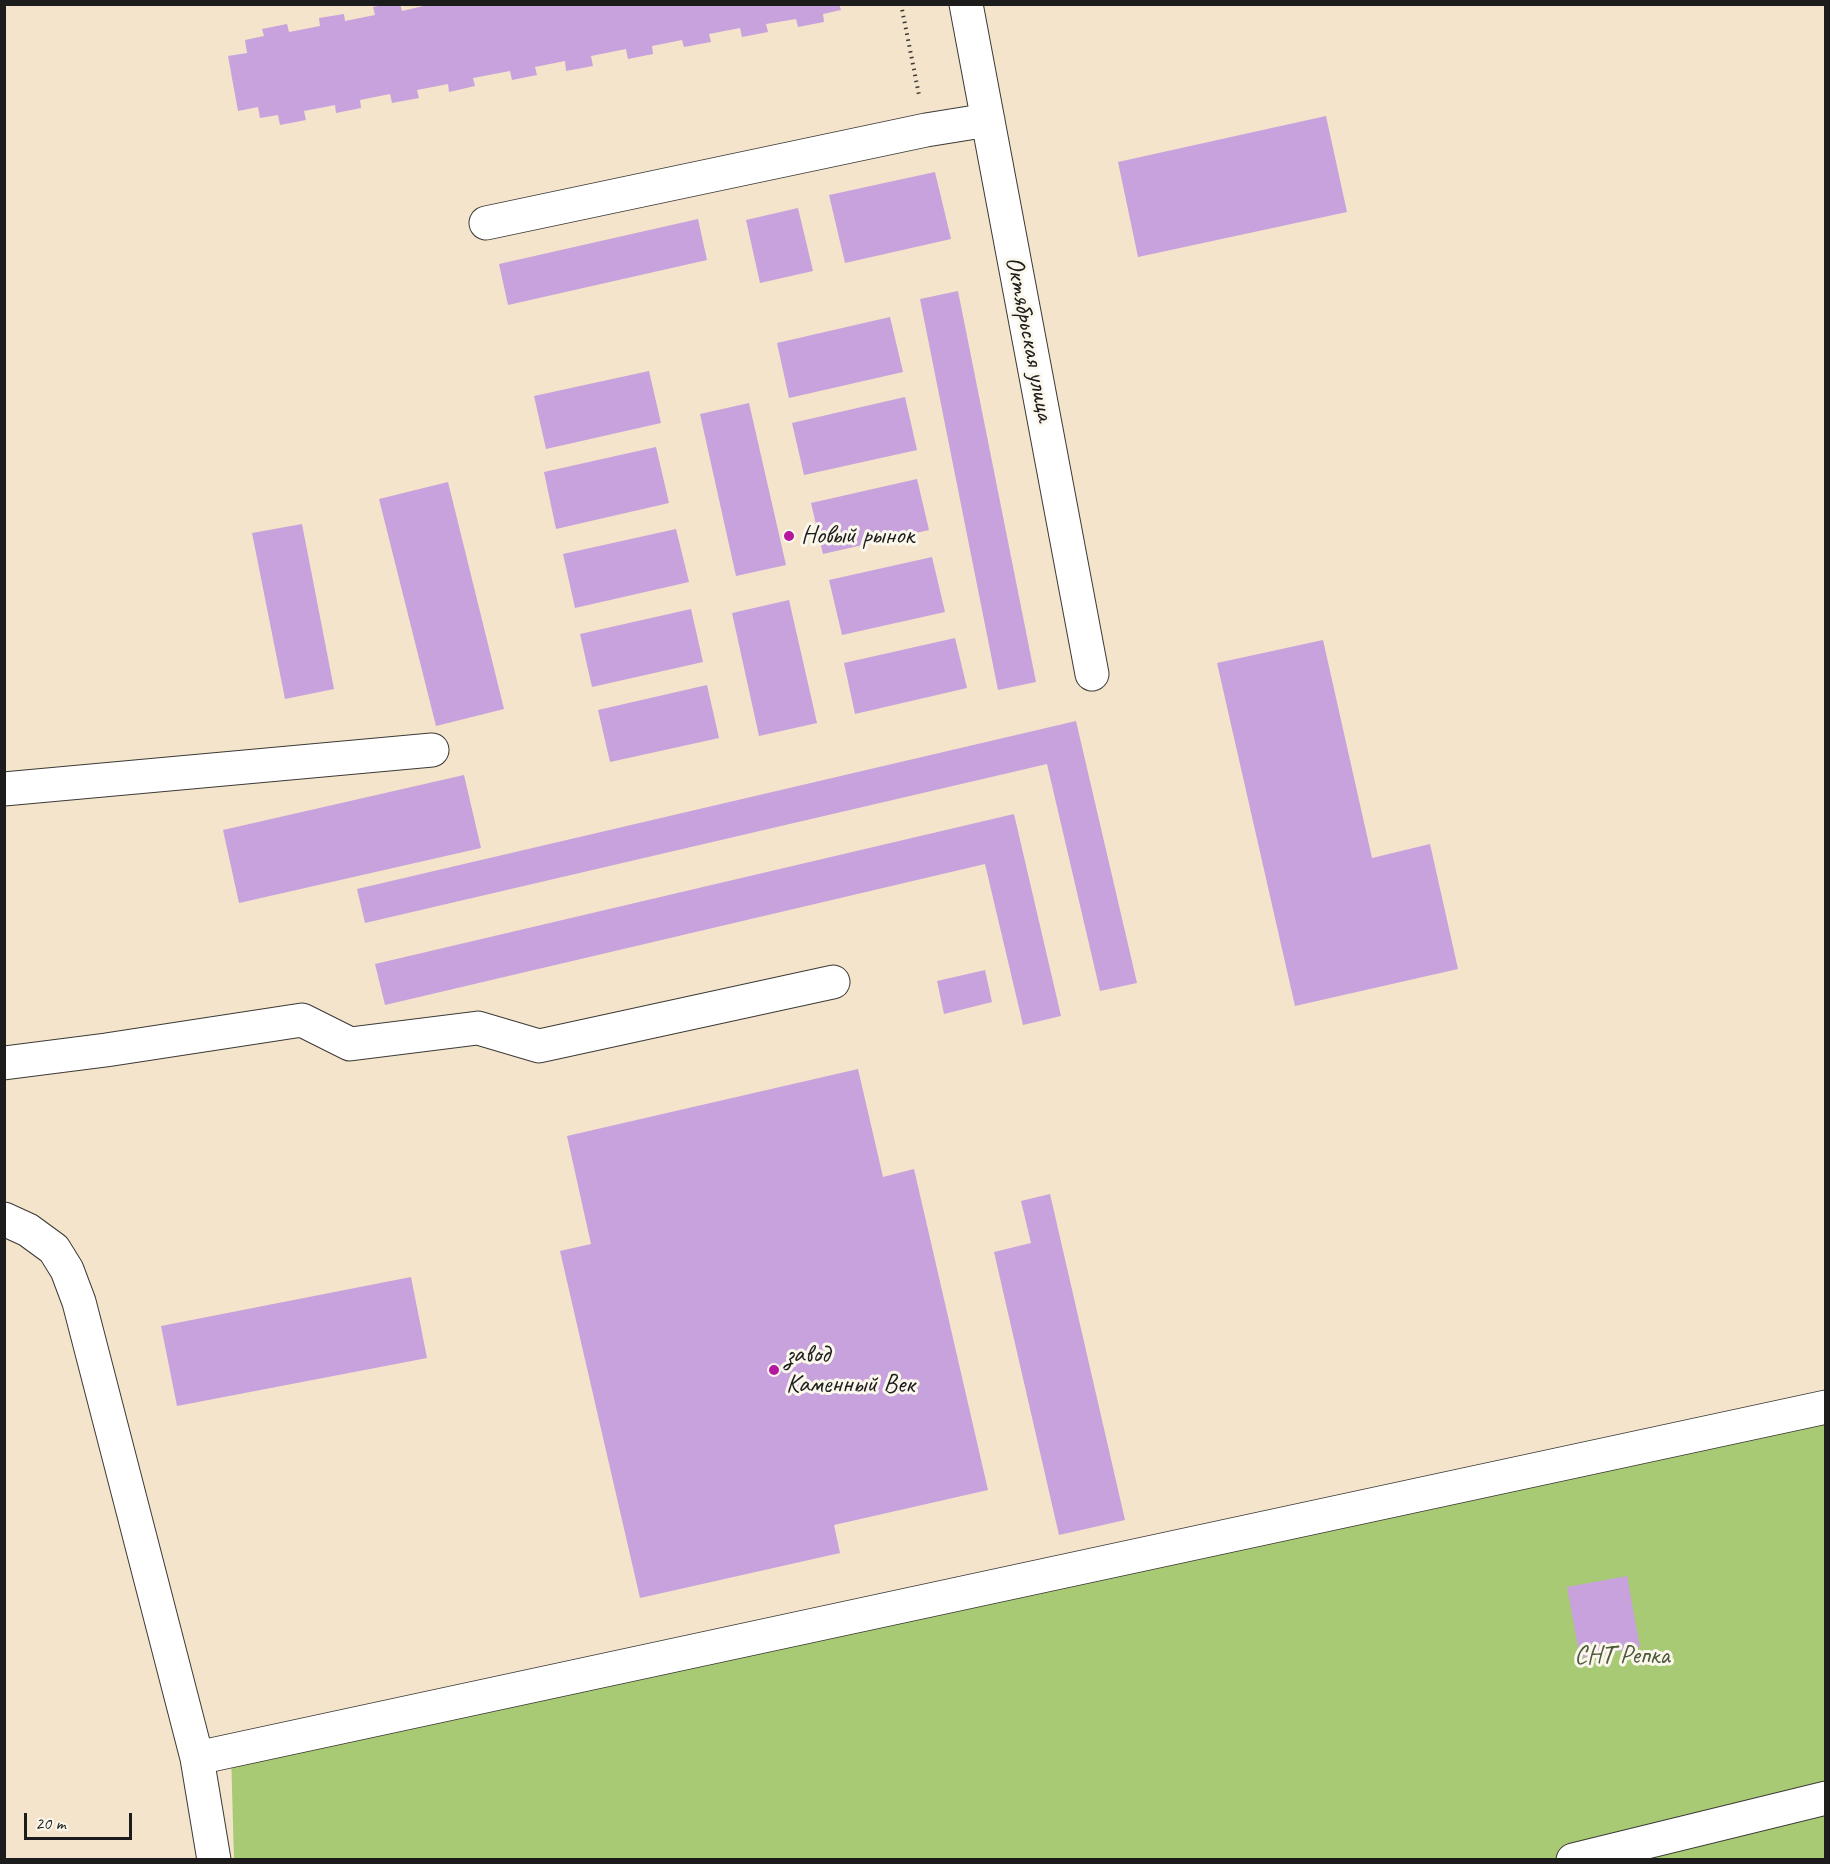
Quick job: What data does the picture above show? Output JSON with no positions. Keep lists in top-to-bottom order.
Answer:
{
  "streets": {
    "street": ["Октябрьская улица"]
  },
  "parks": ["СНТ Репка"],
  "places": ["Новый рынок", "завод Каменный Век"],
  "scale_bar": "20 m"
}
